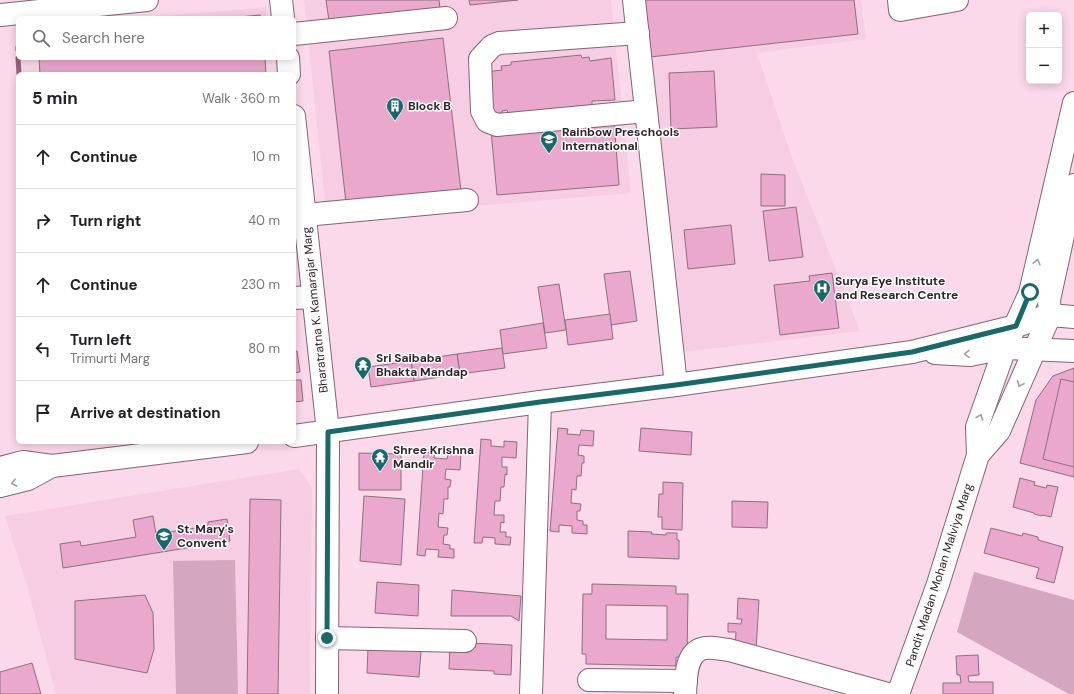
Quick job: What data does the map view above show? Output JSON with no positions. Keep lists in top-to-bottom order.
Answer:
{
  "streets": {
    "street": ["Bharatratna K. Kamarajar Marg", "Pandit Madan Mohan Malviya Marg"]
  },
  "places": {
    "building": ["Block B"],
    "school or university": ["Rainbow Preschools International", "St. Mary's Convent"],
    "hospital": ["Surya Eye Institute and Research Centre"],
    "temple": ["Sri Saibaba Bhakta Mandap", "Shree Krishna Mandir"]
  },
  "page": {
    "map_buttons": ["+", "−"],
    "search": "Search here",
    "heading": ["5 min", "Walk · 360 m"],
    "list": [
      ["Continue", "10 m"],
      ["Turn right", "40 m"],
      ["Continue", "230 m"],
      ["Turn left", "Trimurti Marg", "80 m"],
      "Arrive at destination"
    ]
  }
}
